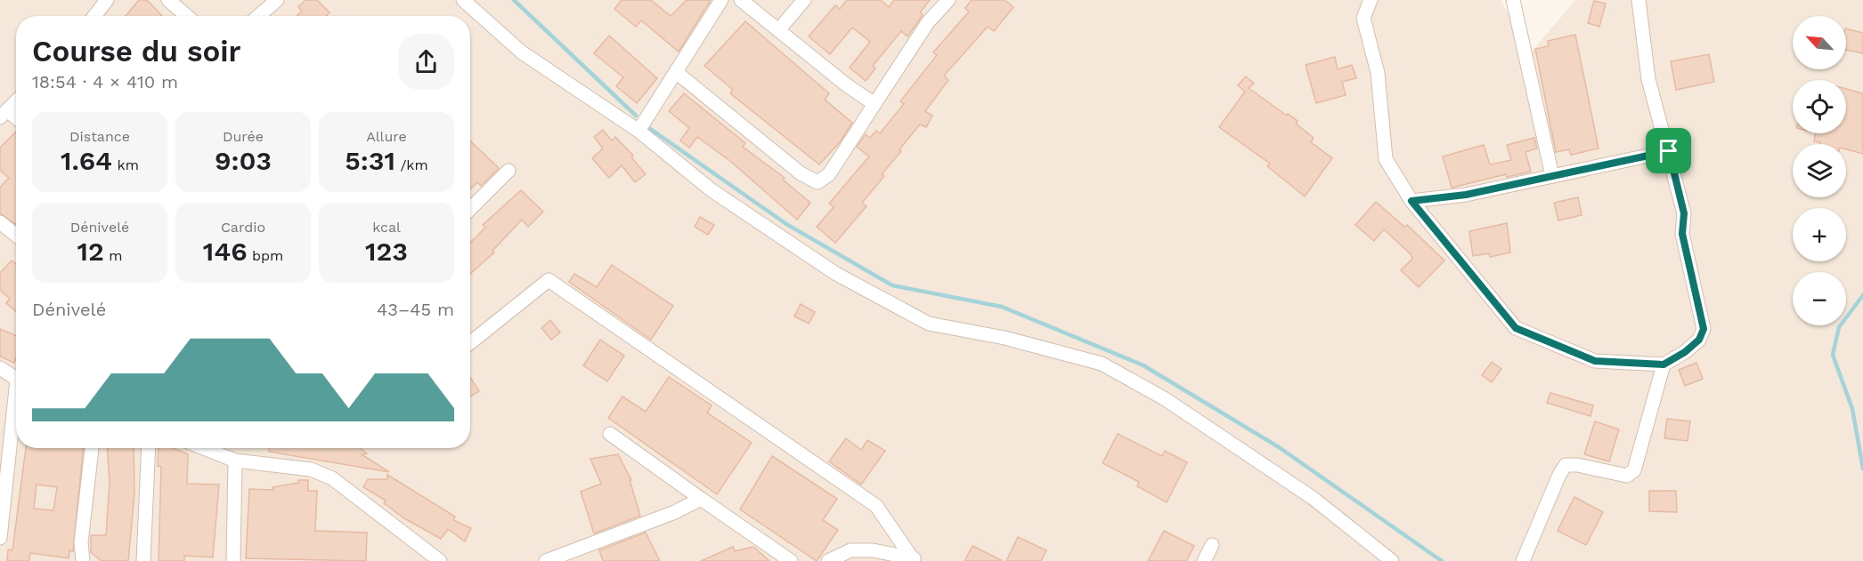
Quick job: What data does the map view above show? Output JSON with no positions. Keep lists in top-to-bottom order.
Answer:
{
  "north": "top left",
  "page": {
    "map_buttons": ["+", "−"],
    "heading": ["Course du soir", "18:54 · 4 × 410 m"],
    "stats": [
      ["Distance", "1.64 km"],
      ["Durée", "9:03"],
      ["Allure", "5:31 /km"],
      ["Dénivelé", "12 m"],
      ["Cardio", "146 bpm"],
      ["kcal", "123"]
    ],
    "chart": ["Dénivelé", "43–45 m"]
  }
}
